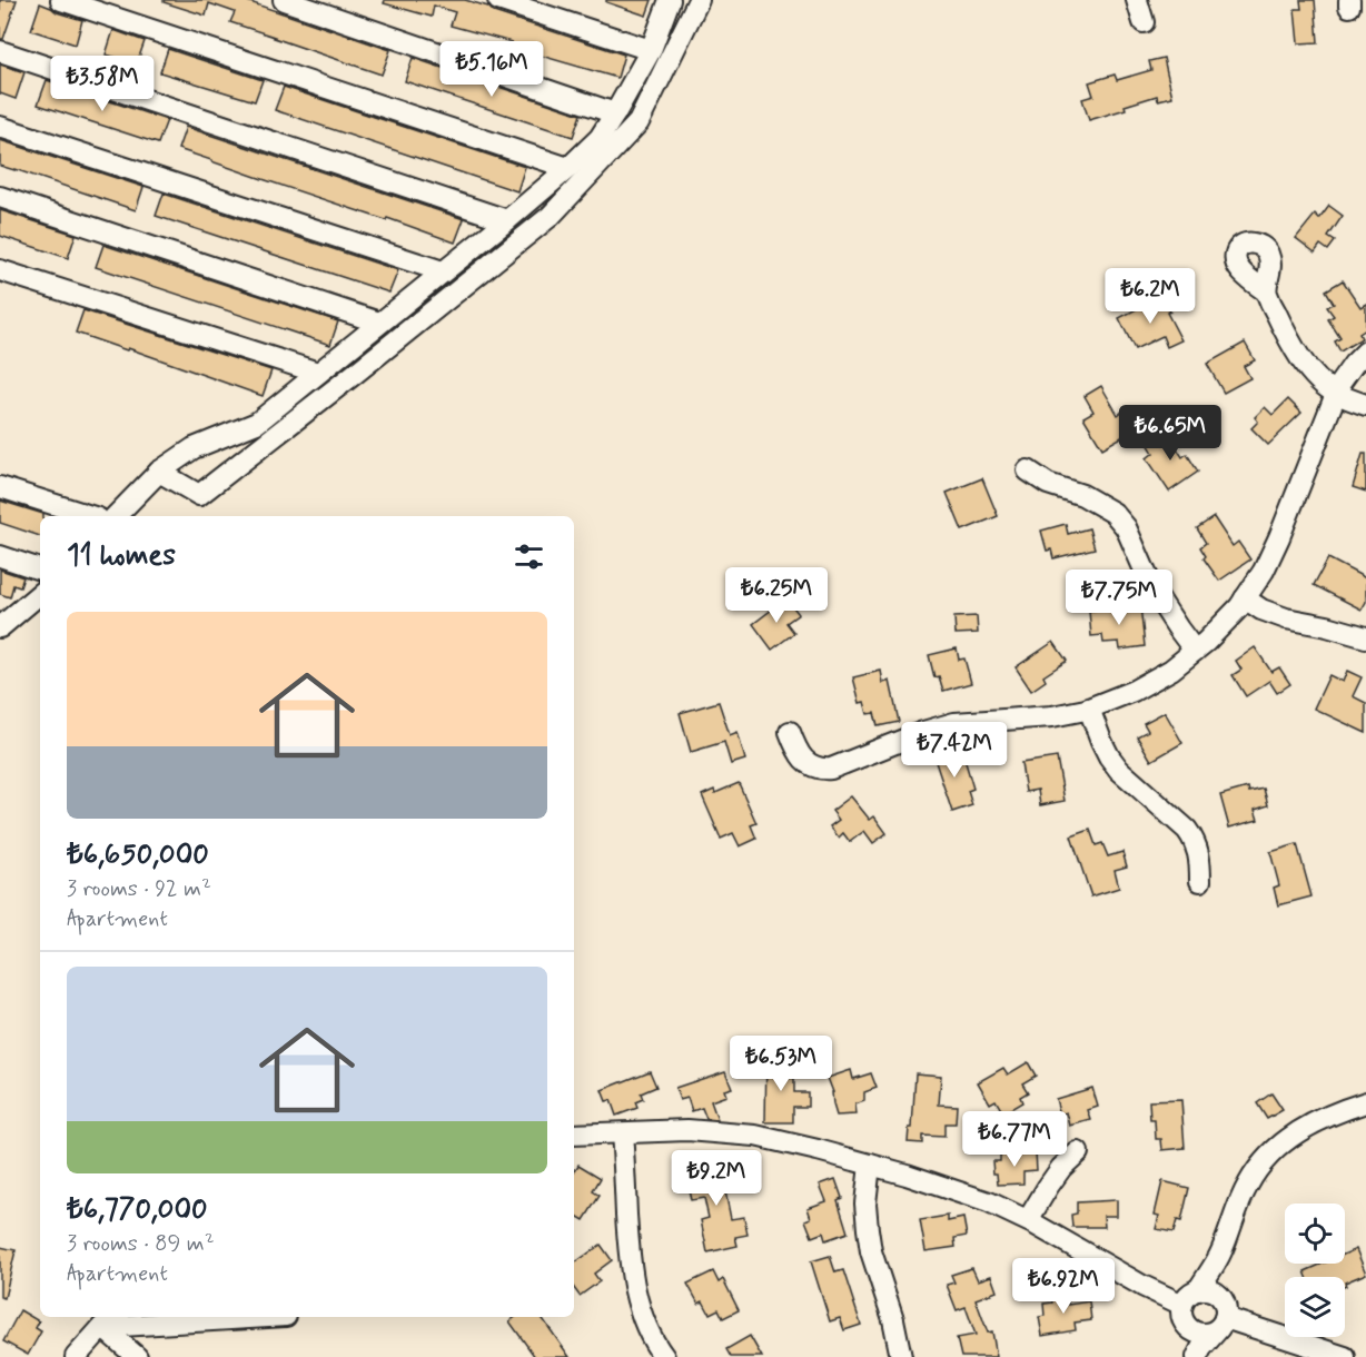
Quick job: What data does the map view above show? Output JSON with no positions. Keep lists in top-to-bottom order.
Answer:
{
  "page": {
    "price": [
      "₺5.16M",
      "₺3.58M",
      "₺6.2M",
      "₺6.65M",
      "₺6.25M",
      "₺7.75M",
      "₺7.42M",
      "₺6.53M",
      "₺6.77M",
      "₺9.2M",
      "₺6.92M"
    ],
    "heading": "11 homes",
    "list": [
      {
        "name": "₺6,650,000",
        "note": "3 rooms · 92 m² · Apartment"
      },
      {
        "name": "₺6,770,000",
        "note": "3 rooms · 89 m² · Apartment"
      }
    ]
  }
}
